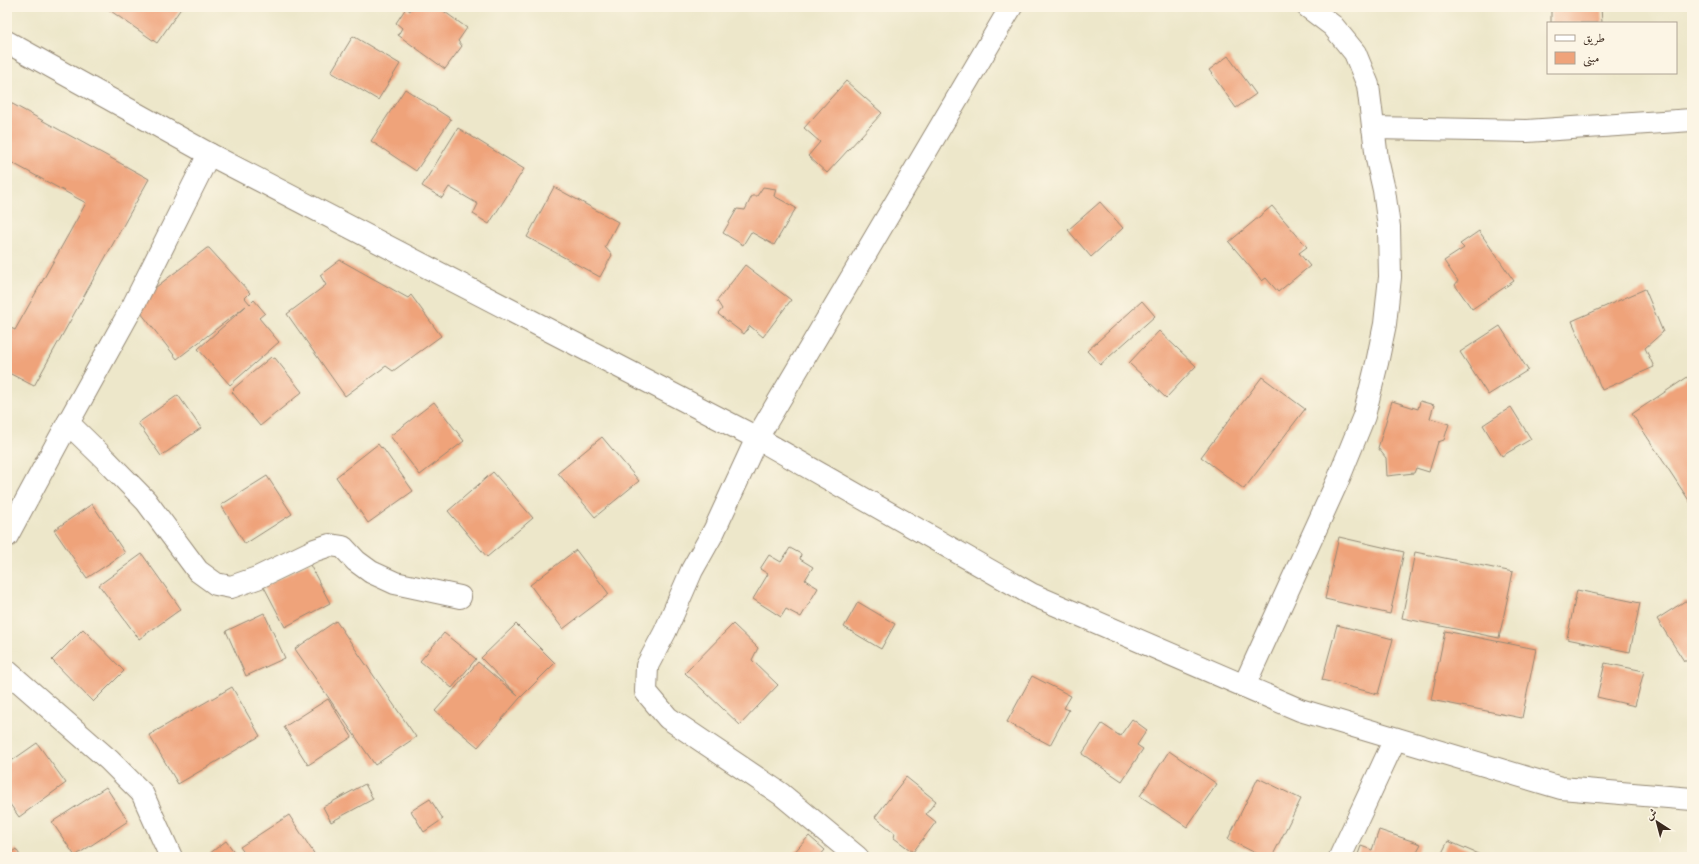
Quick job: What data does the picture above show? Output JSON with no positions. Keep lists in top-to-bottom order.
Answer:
{
  "legend": ["طريق", "مبنى"],
  "north": "top left"
}
